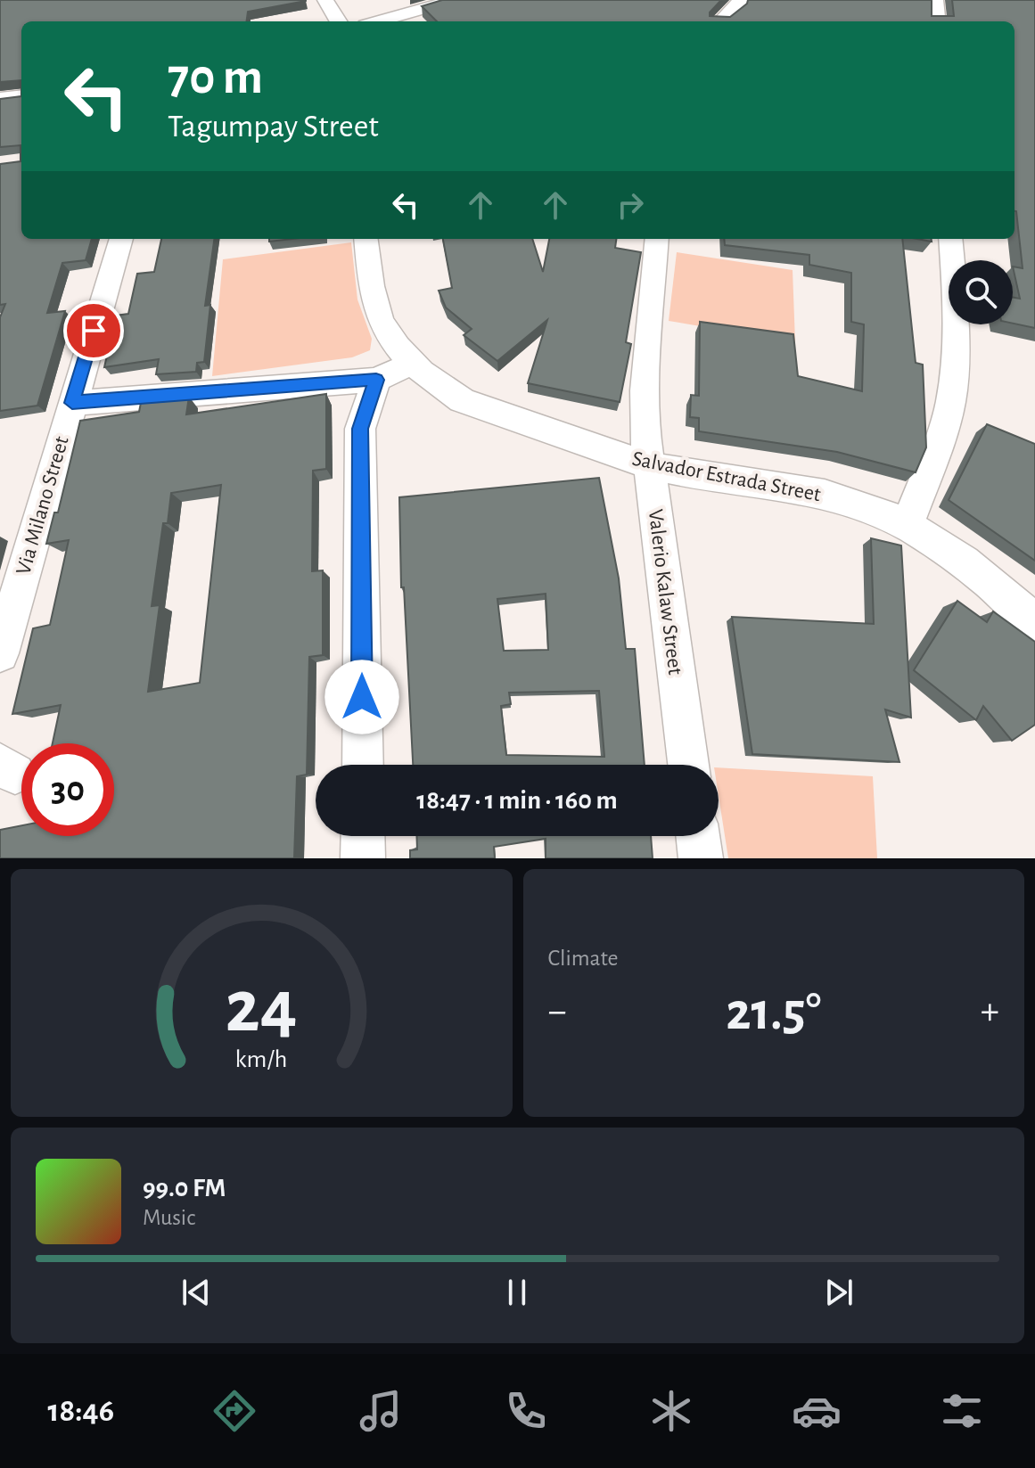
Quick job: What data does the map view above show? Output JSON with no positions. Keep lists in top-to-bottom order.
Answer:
{
  "streets": {
    "street": ["Salvador Estrada Street", "Via Milano Street", "Valerio Kalaw Street"]
  },
  "crossings": [
    ["Salvador Estrada Street", "Valerio Kalaw Street"]
  ],
  "page": {
    "turn": ["70 m", "Tagumpay Street"],
    "limit": "30",
    "trip": "18:47 · 1 min · 160 m",
    "tile": "Climate",
    "heat": ["−", "21.5°", "+"],
    "song": ["99.0 FM", "Music"],
    "tabs": "18:46",
    "gauge": ["24", "km/h"]
  }
}
